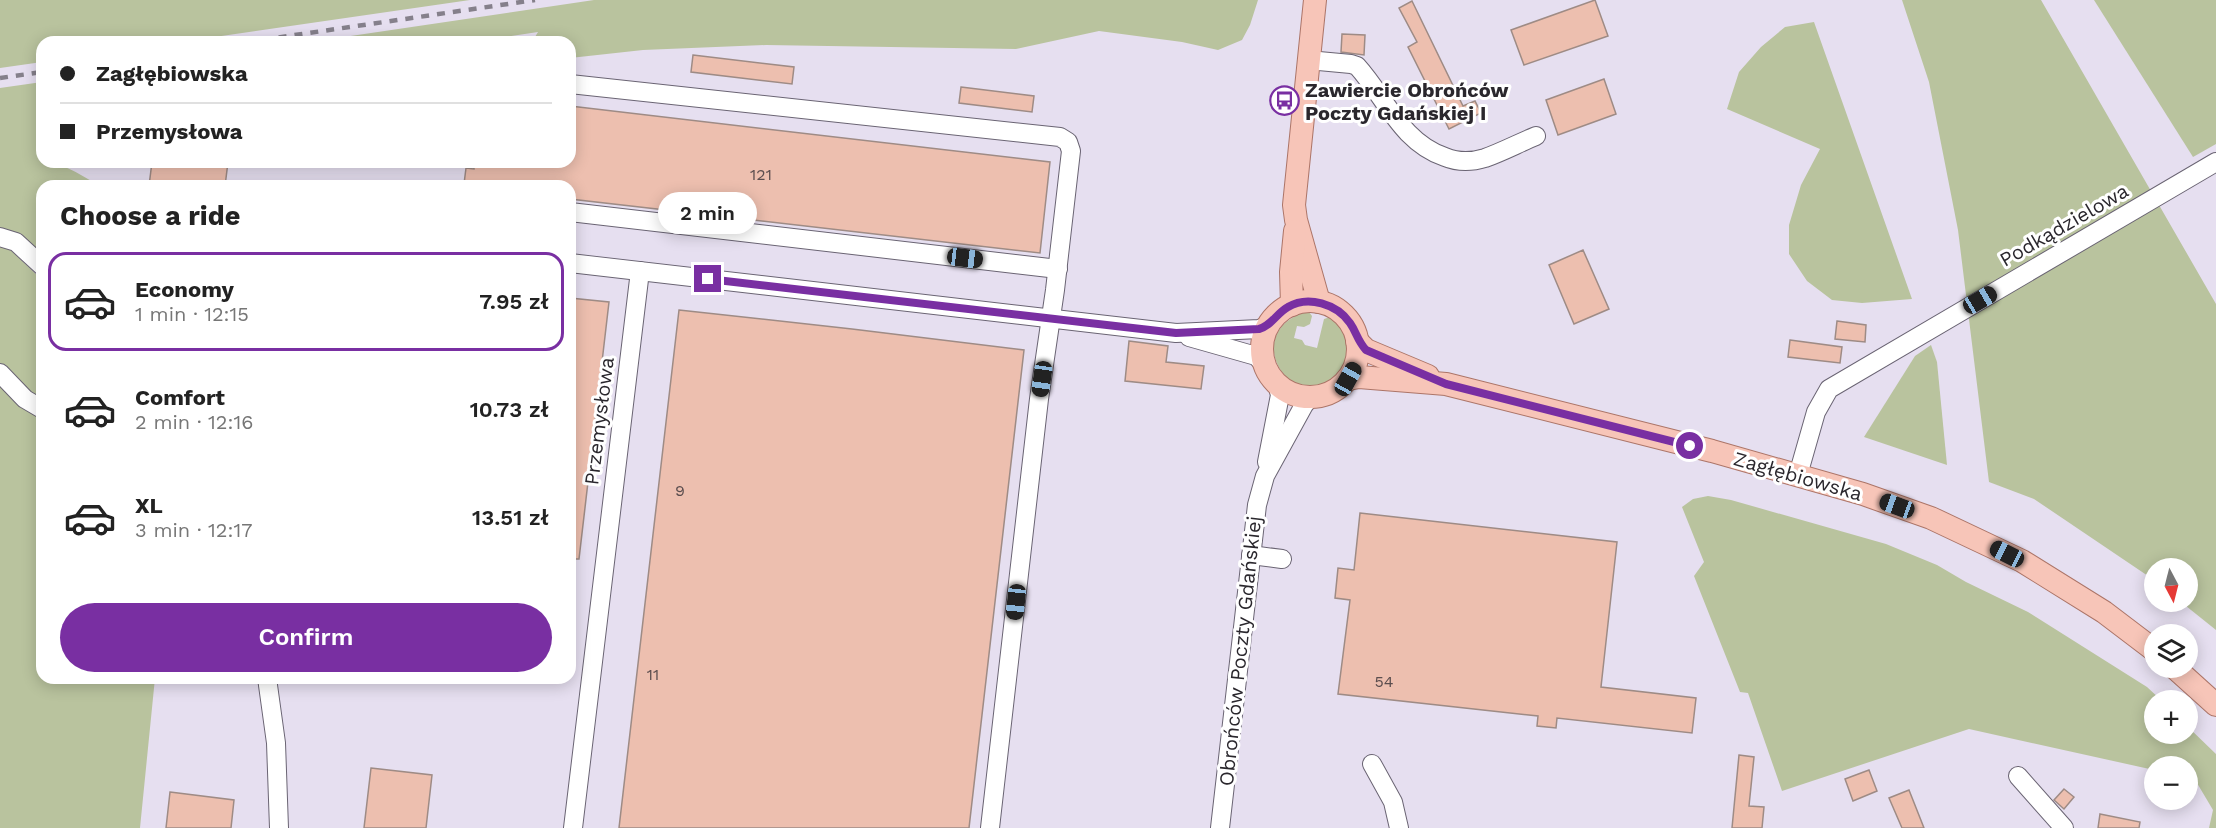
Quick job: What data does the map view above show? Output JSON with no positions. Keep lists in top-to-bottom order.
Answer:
{
  "streets": {
    "main road": ["Zagłębiowska"],
    "street": ["Podkądzielowa", "Przemysłowa", "Obrońców Poczty Gdańskiej"]
  },
  "crossings": [
    ["Podkądzielowa", "Zagłębiowska"],
    ["Zagłębiowska", "Obrońców Poczty Gdańskiej"]
  ],
  "places": {
    "bus stop": ["Zawiercie Obrońców Poczty Gdańskiej I"]
  },
  "house_numbers": [
    "121",
    "9",
    "11",
    "54"
  ],
  "north": "bottom",
  "page": {
    "banner": ["Zagłębiowska", "Przemysłowa"],
    "heading": "Choose a ride",
    "bubble": "2 min",
    "list": [
      {
        "name": "Economy",
        "note": "1 min · 12:15",
        "value": "7.95 zł"
      },
      {
        "name": "Comfort",
        "note": "2 min · 12:16",
        "value": "10.73 zł"
      },
      {
        "name": "XL",
        "note": "3 min · 12:17",
        "value": "13.51 zł"
      }
    ],
    "map_buttons": ["+", "−"],
    "buttons": "Confirm"
  }
}
